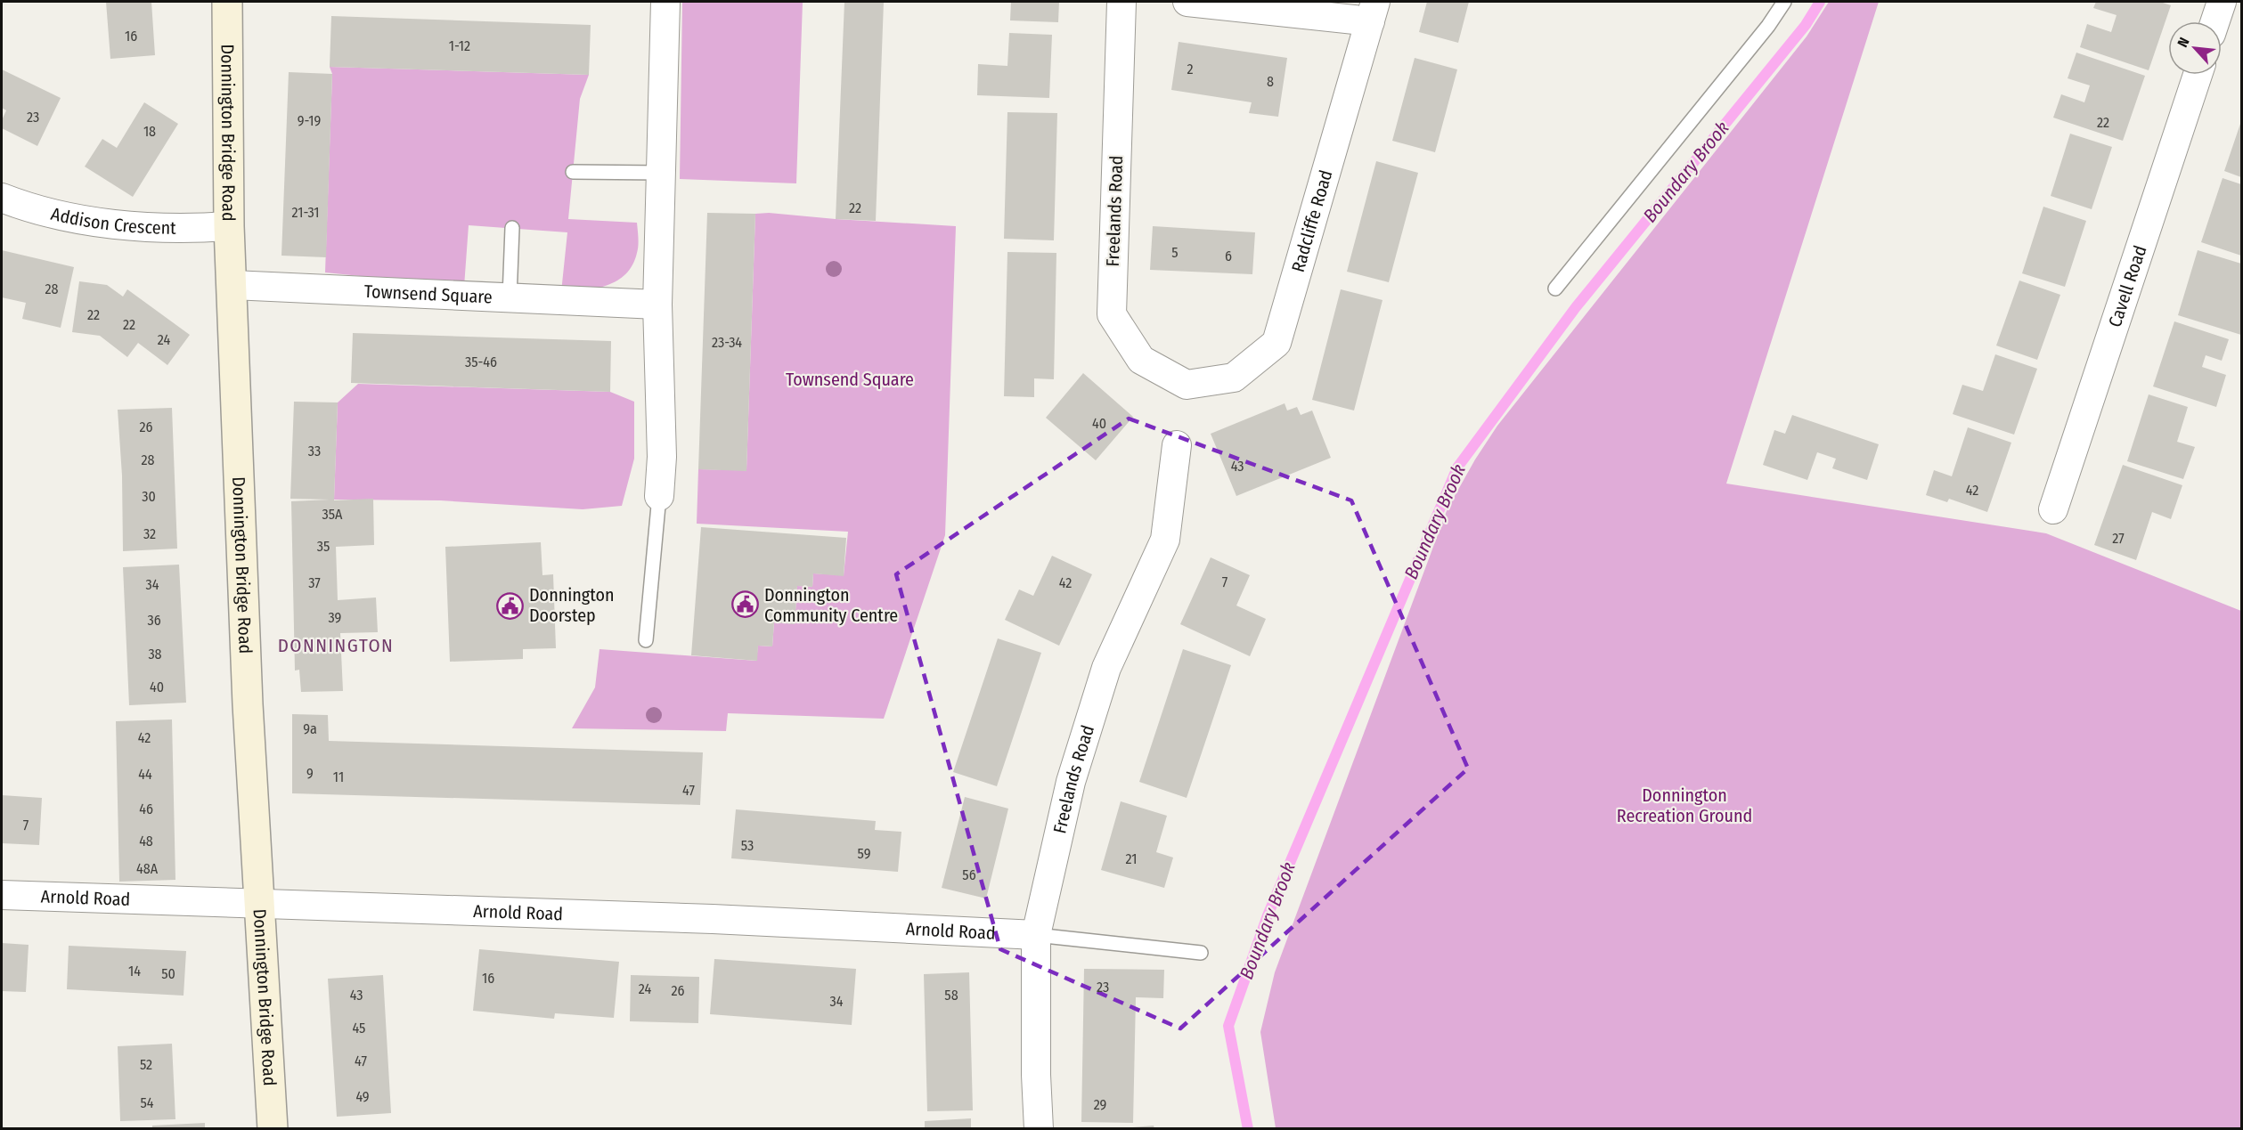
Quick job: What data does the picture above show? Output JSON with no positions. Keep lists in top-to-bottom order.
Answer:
{
  "streets": {
    "main road": ["Donnington Bridge Road"],
    "street": [
      "Freelands Road",
      "Addison Crescent",
      "Radcliffe Road",
      "Cavell Road",
      "Townsend Square",
      "Arnold Road"
    ]
  },
  "crossings": [
    ["Donnington Bridge Road", "Addison Crescent"],
    ["Donnington Bridge Road", "Townsend Square"],
    ["Donnington Bridge Road", "Arnold Road"],
    ["Freelands Road", "Radcliffe Road"],
    ["Freelands Road", "Arnold Road"]
  ],
  "districts": ["DONNINGTON"],
  "water": ["Boundary Brook"],
  "parks": ["Townsend Square", "Donnington Recreation Ground"],
  "places": {
    "public building": ["Donnington Community Centre", "Donnington Doorstep"]
  },
  "house_numbers": [
    "16",
    "1-12",
    "2",
    "8",
    "23",
    "9-19",
    "22",
    "18",
    "22",
    "21-31",
    "5",
    "6",
    "28",
    "22",
    "22",
    "24",
    "23-34",
    "35-46",
    "40",
    "26",
    "33",
    "28",
    "43",
    "42",
    "30",
    "35A",
    "32",
    "27",
    "35",
    "7",
    "37",
    "42",
    "34",
    "39",
    "36",
    "38",
    "40",
    "9a",
    "42",
    "9",
    "44",
    "11",
    "47",
    "46",
    "7",
    "48",
    "53",
    "59",
    "21",
    "48A",
    "56",
    "14",
    "50",
    "16",
    "23",
    "24",
    "26",
    "43",
    "58",
    "34",
    "45",
    "47",
    "52",
    "49",
    "54",
    "29"
  ],
  "north": "top left"
}
